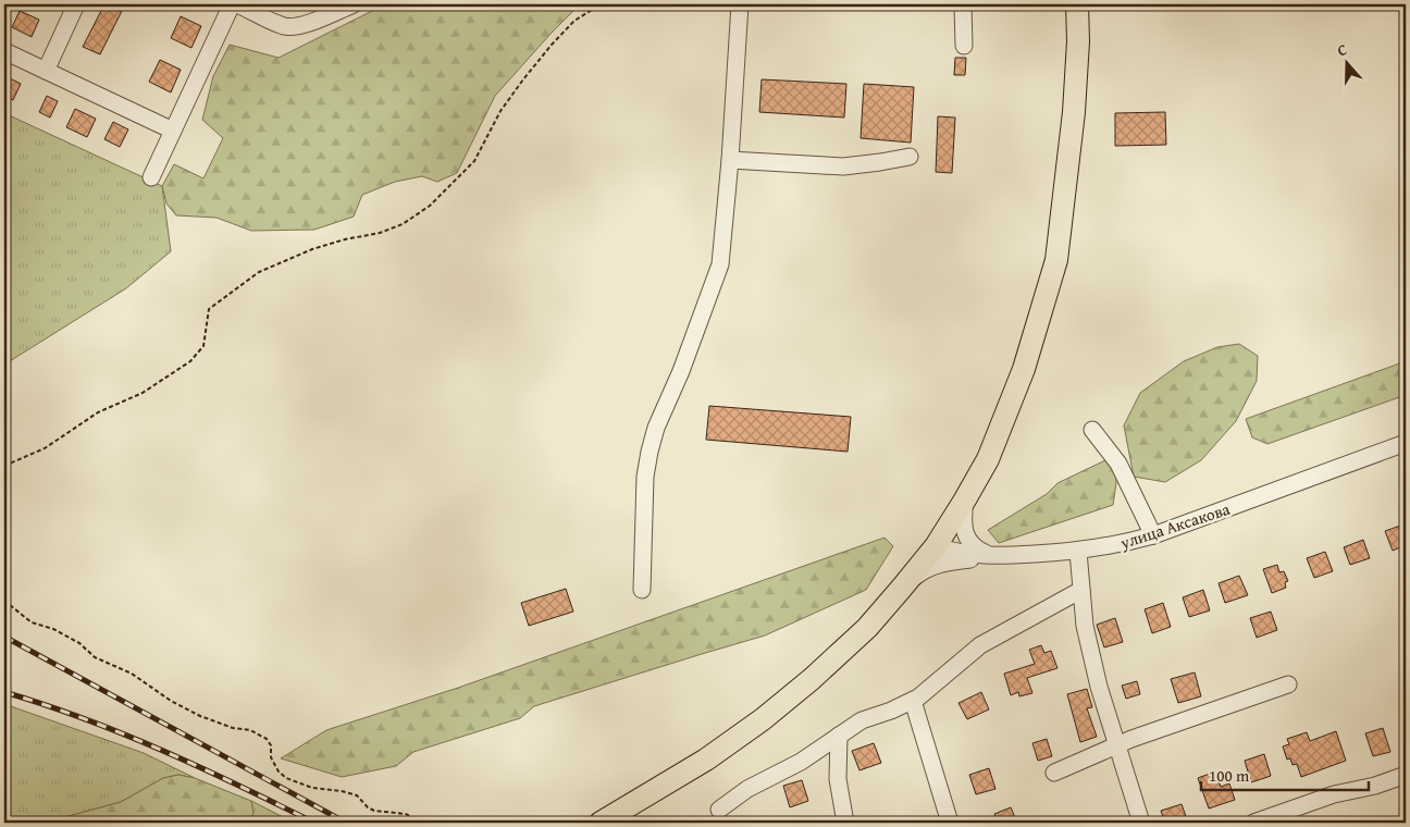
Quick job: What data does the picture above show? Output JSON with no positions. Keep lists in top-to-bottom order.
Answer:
{
  "streets": {
    "street": ["улица Аксакова"]
  },
  "scale_bar": "100 m",
  "north": "top"
}
